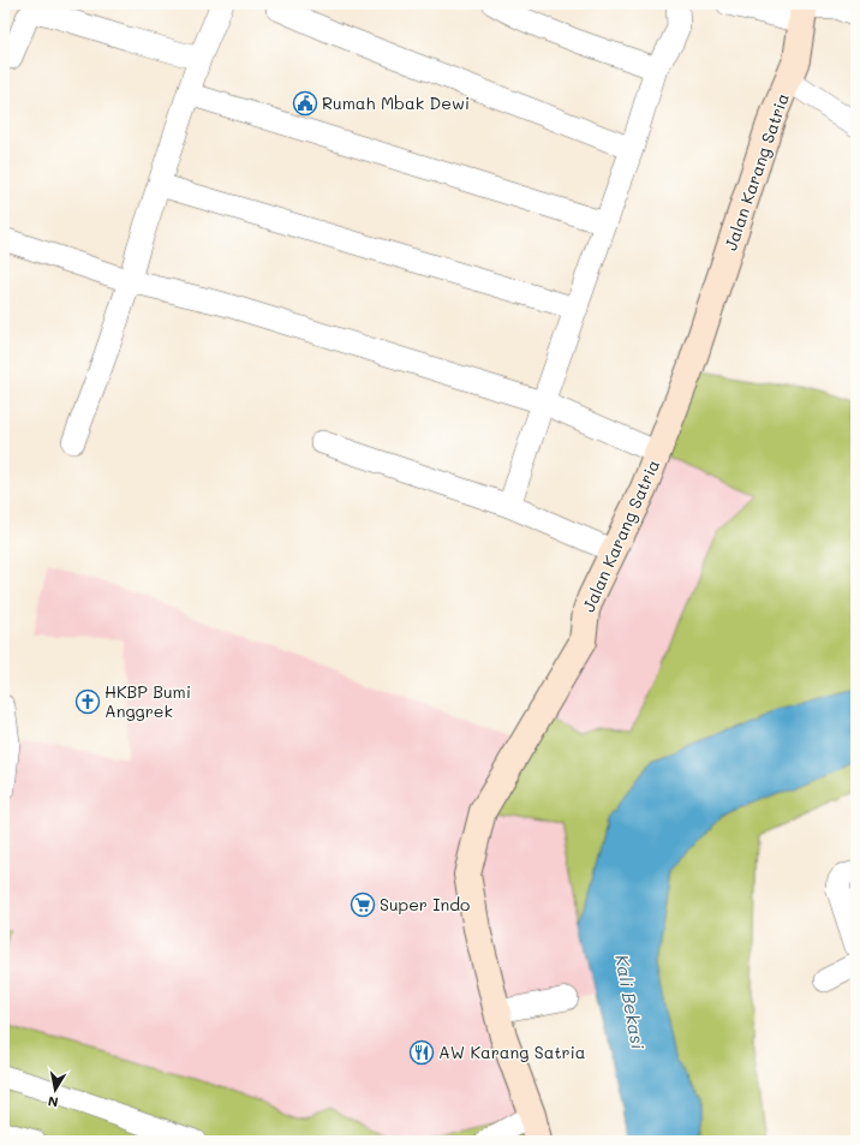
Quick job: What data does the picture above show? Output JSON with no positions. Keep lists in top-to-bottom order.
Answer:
{
  "streets": {
    "street": ["Jalan Karang Satria"]
  },
  "water": ["Kali Bekasi"],
  "places": {
    "public building": ["Rumah Mbak Dewi"],
    "church": ["HKBP Bumi Anggrek"],
    "supermarket": ["Super Indo"],
    "restaurant": ["AW Karang Satria"]
  },
  "north": "bottom"
}
